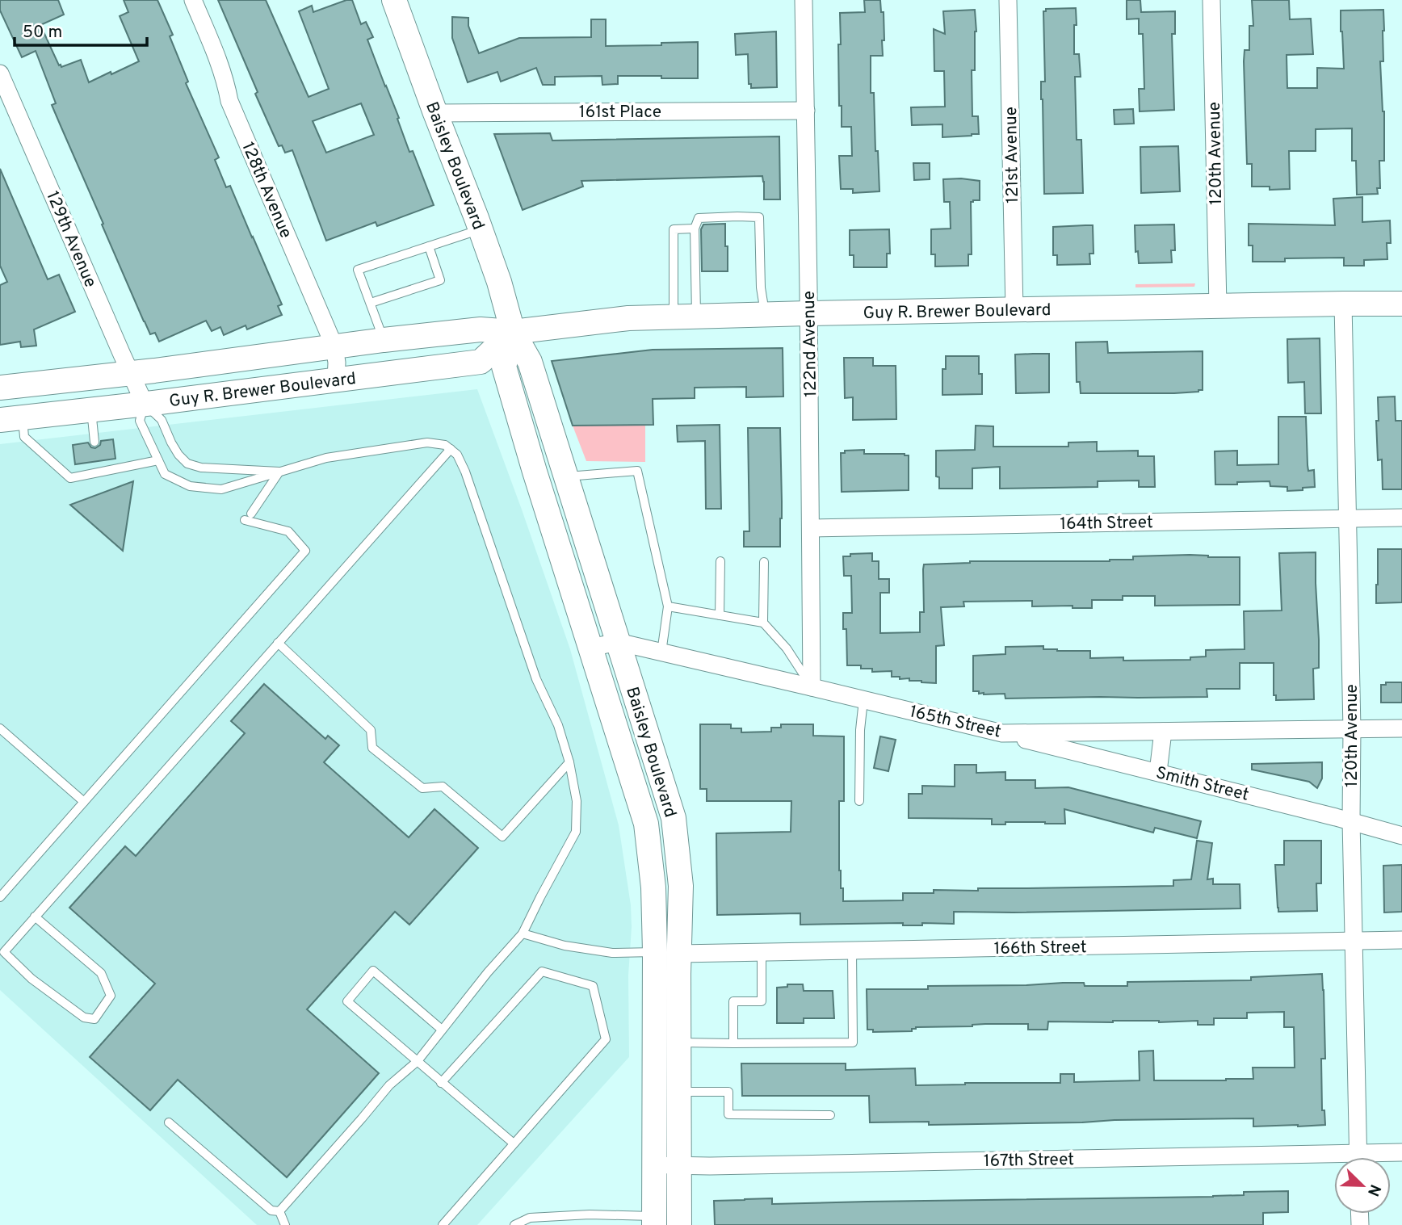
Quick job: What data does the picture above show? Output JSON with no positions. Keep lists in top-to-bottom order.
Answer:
{
  "streets": {
    "main road": ["Baisley Boulevard", "Guy R. Brewer Boulevard"],
    "street": [
      "161st Place",
      "120th Avenue",
      "121st Avenue",
      "128th Avenue",
      "129th Avenue",
      "122nd Avenue",
      "164th Street",
      "165th Street",
      "Smith Street",
      "166th Street",
      "167th Street"
    ]
  },
  "crossings": [
    ["161st Place", "Baisley Boulevard"],
    ["161st Place", "122nd Avenue"],
    ["120th Avenue", "Guy R. Brewer Boulevard"],
    ["120th Avenue", "164th Street"],
    ["120th Avenue", "165th Street"],
    ["120th Avenue", "Smith Street"],
    ["120th Avenue", "166th Street"],
    ["121st Avenue", "Guy R. Brewer Boulevard"],
    ["Baisley Boulevard", "Guy R. Brewer Boulevard"],
    ["Baisley Boulevard", "165th Street"],
    ["Baisley Boulevard", "166th Street"],
    ["Baisley Boulevard", "167th Street"],
    ["128th Avenue", "Guy R. Brewer Boulevard"],
    ["129th Avenue", "Guy R. Brewer Boulevard"],
    ["Guy R. Brewer Boulevard", "122nd Avenue"],
    ["122nd Avenue", "164th Street"],
    ["122nd Avenue", "165th Street"],
    ["165th Street", "Smith Street"]
  ],
  "scale_bar": "50 m",
  "north": "bottom right"
}
